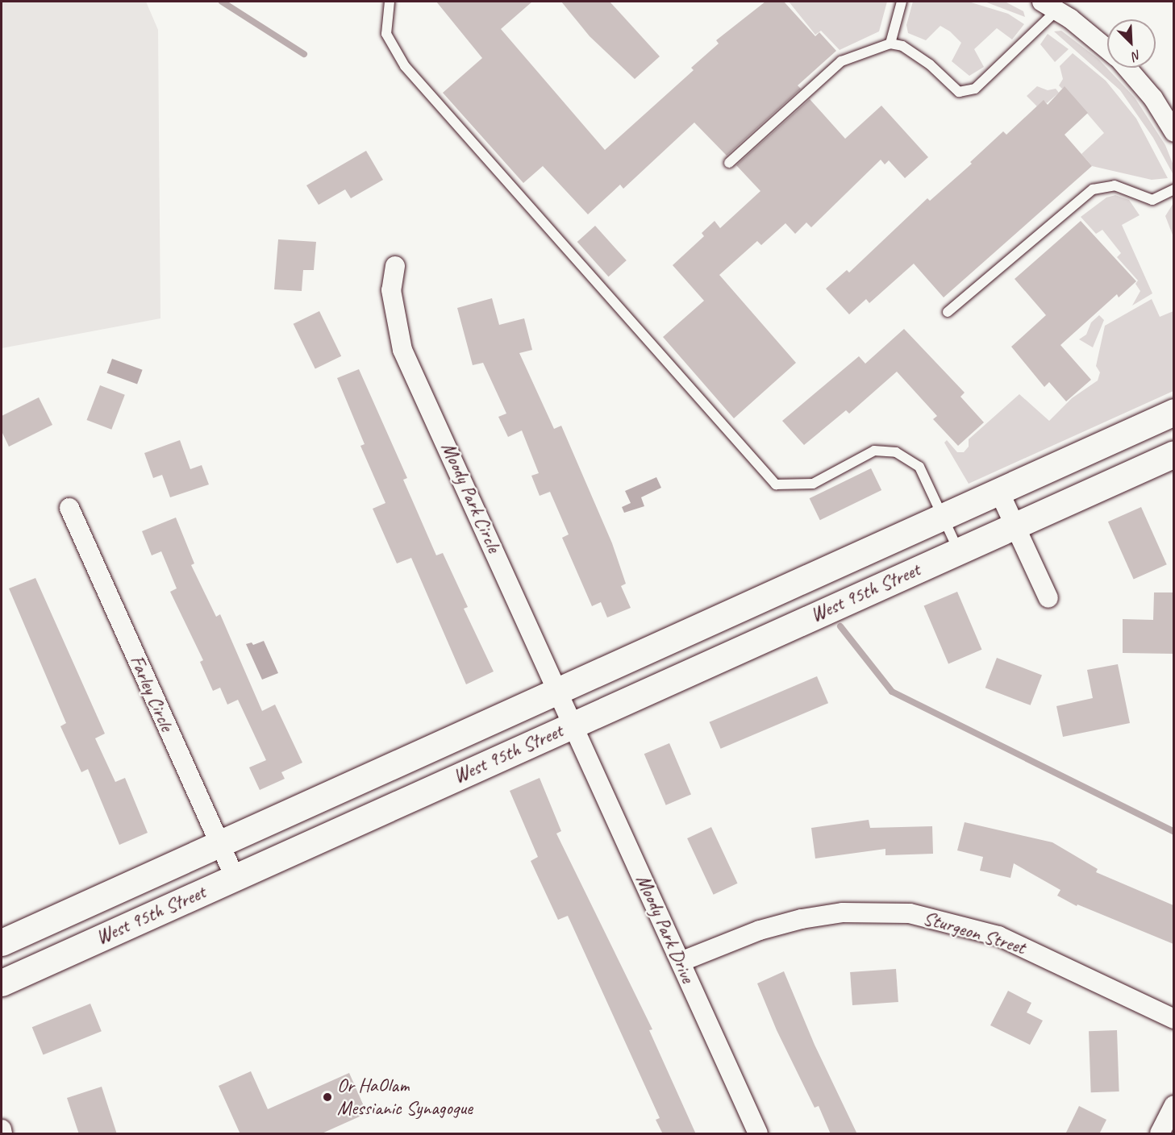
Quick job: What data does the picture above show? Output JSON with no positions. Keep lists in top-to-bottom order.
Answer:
{
  "streets": {
    "main road": ["West 95th Street"],
    "street": [
      "Moody Park Circle",
      "Farley Circle",
      "Moody Park Drive",
      "Sturgeon Street"
    ]
  },
  "crossings": [
    ["Moody Park Circle", "West 95th Street"],
    ["Moody Park Circle", "Moody Park Drive"],
    ["West 95th Street", "Farley Circle"],
    ["West 95th Street", "Moody Park Drive"],
    ["Moody Park Drive", "Sturgeon Street"]
  ],
  "places": ["Or HaOlam Messianic Synagogue"],
  "north": "bottom right"
}
